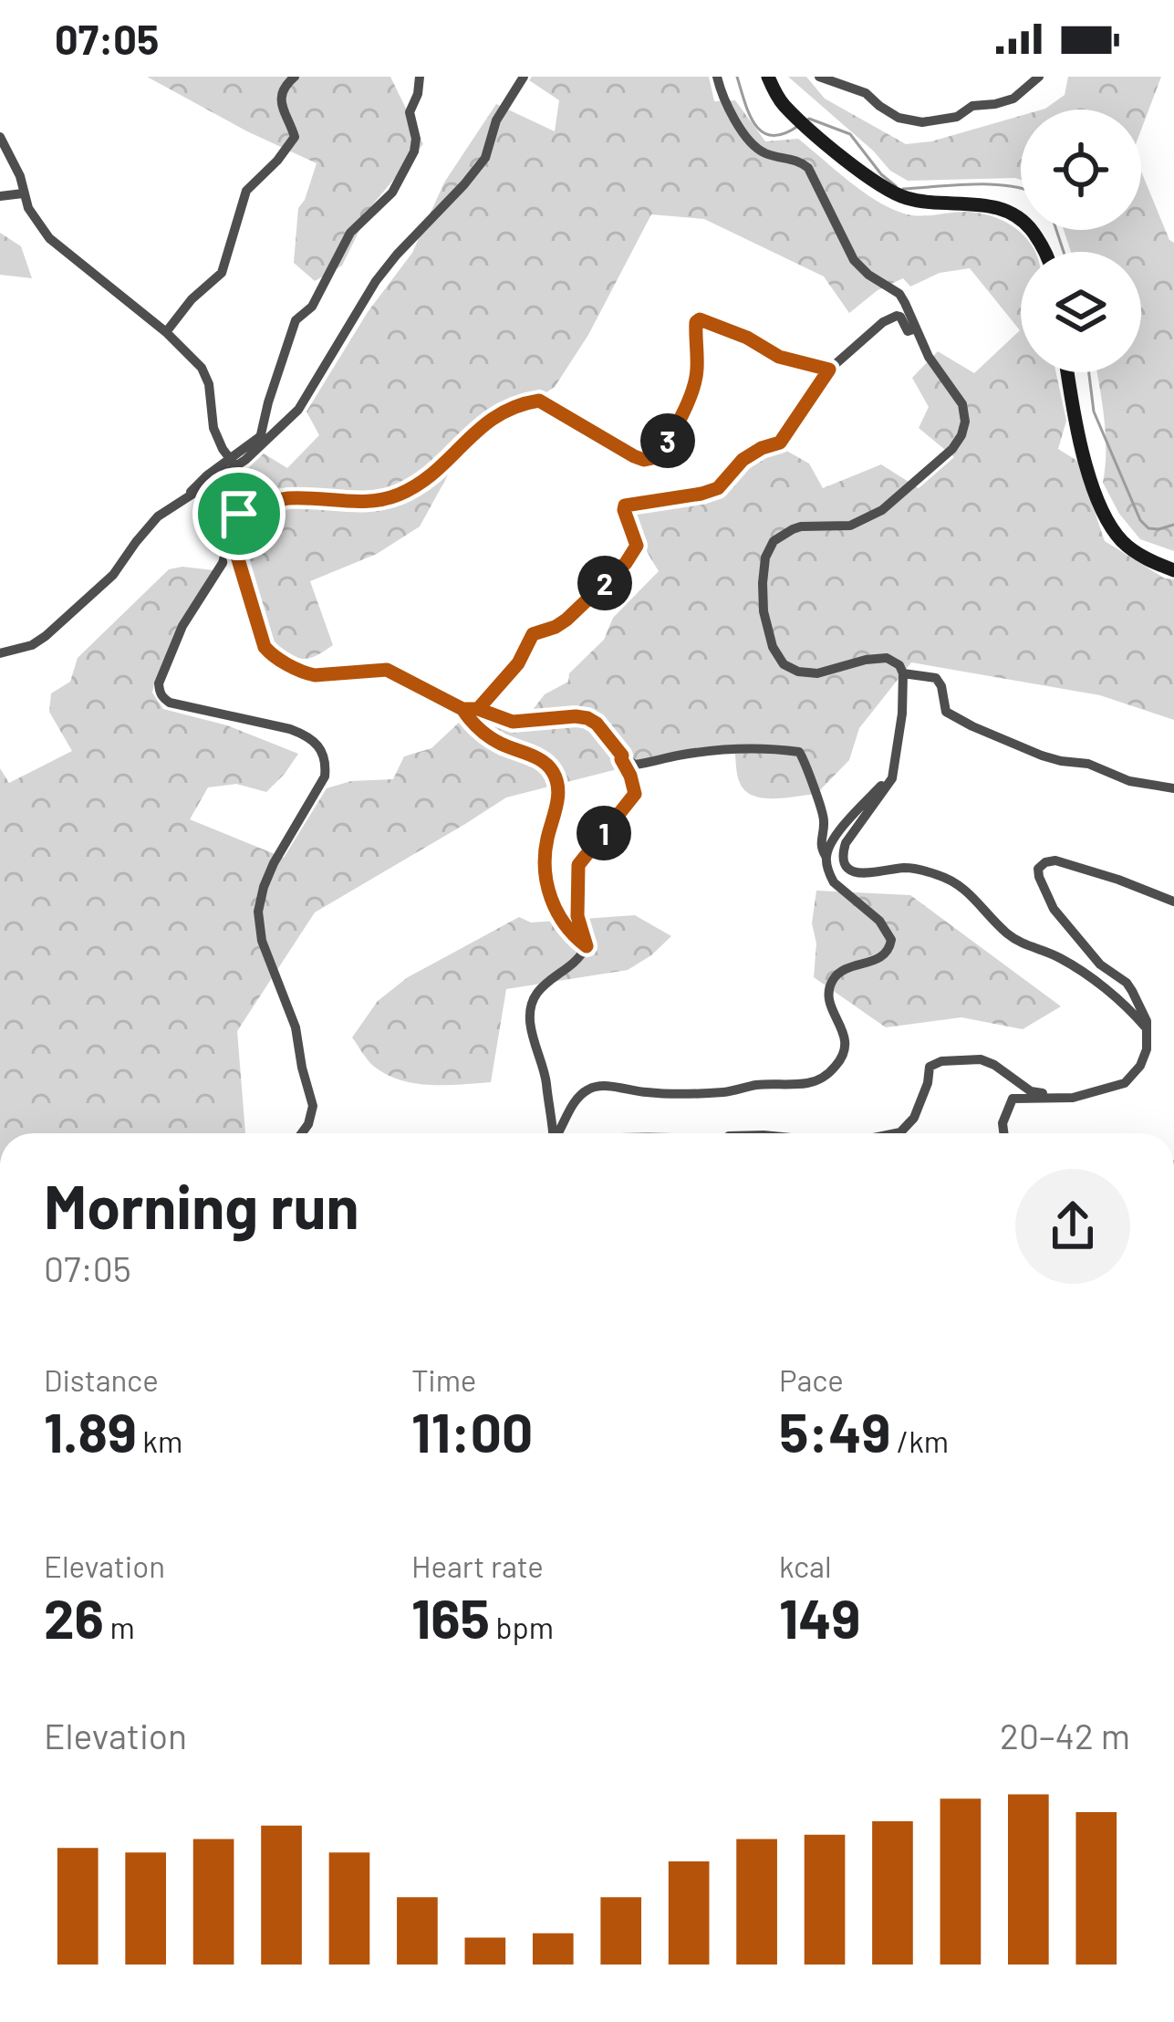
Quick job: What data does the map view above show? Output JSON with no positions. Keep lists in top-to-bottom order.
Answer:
{
  "page": {
    "status": "07:05",
    "pins": ["3", "2", "1"],
    "heading": ["Morning run", "07:05"],
    "stats": [
      ["Distance", "1.89 km"],
      ["Time", "11:00"],
      ["Pace", "5:49 /km"],
      ["Elevation", "26 m"],
      ["Heart rate", "165 bpm"],
      ["kcal", "149"]
    ],
    "chart": ["Elevation", "20–42 m"]
  }
}
